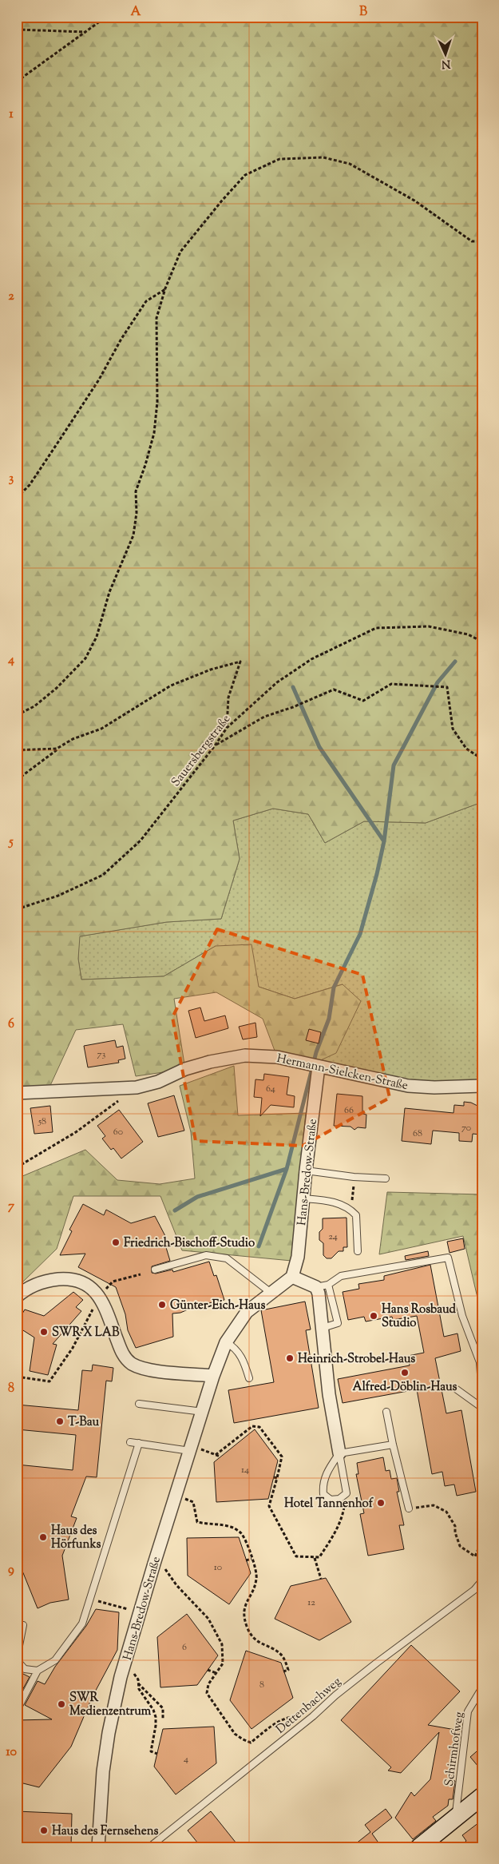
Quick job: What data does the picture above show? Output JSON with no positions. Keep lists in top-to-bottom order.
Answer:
{
  "streets": {
    "street": ["Hermann-Sielcken-Straße", "Hans-Bredow-Straße"],
    "lane": ["Dettenbachweg", "Schirmhofweg"],
    "path": ["Sauersbergstraße"]
  },
  "crossings": [
    ["Hermann-Sielcken-Straße", "Hans-Bredow-Straße"]
  ],
  "places": [
    "Friedrich-Bischoff-Studio",
    "Günter-Eich-Haus",
    "Hans Rosbaud Studio",
    "SWR X LAB",
    "Heinrich-Strobel-Haus",
    "Alfred-Döblin-Haus",
    "T-Bau",
    "Hotel Tannenhof",
    "Haus des Hörfunks",
    "SWR Medienzentrum",
    "Haus des Fernsehens"
  ],
  "house_numbers": [
    "73",
    "64",
    "66",
    "58",
    "70",
    "60",
    "68",
    "24",
    "14",
    "10",
    "12",
    "6",
    "8",
    "4"
  ],
  "north": "bottom",
  "grid": {
    "columns": ["A", "B"],
    "rows": [
      "1",
      "2",
      "3",
      "4",
      "5",
      "6",
      "7",
      "8",
      "9",
      "10"
    ]
  }
}
